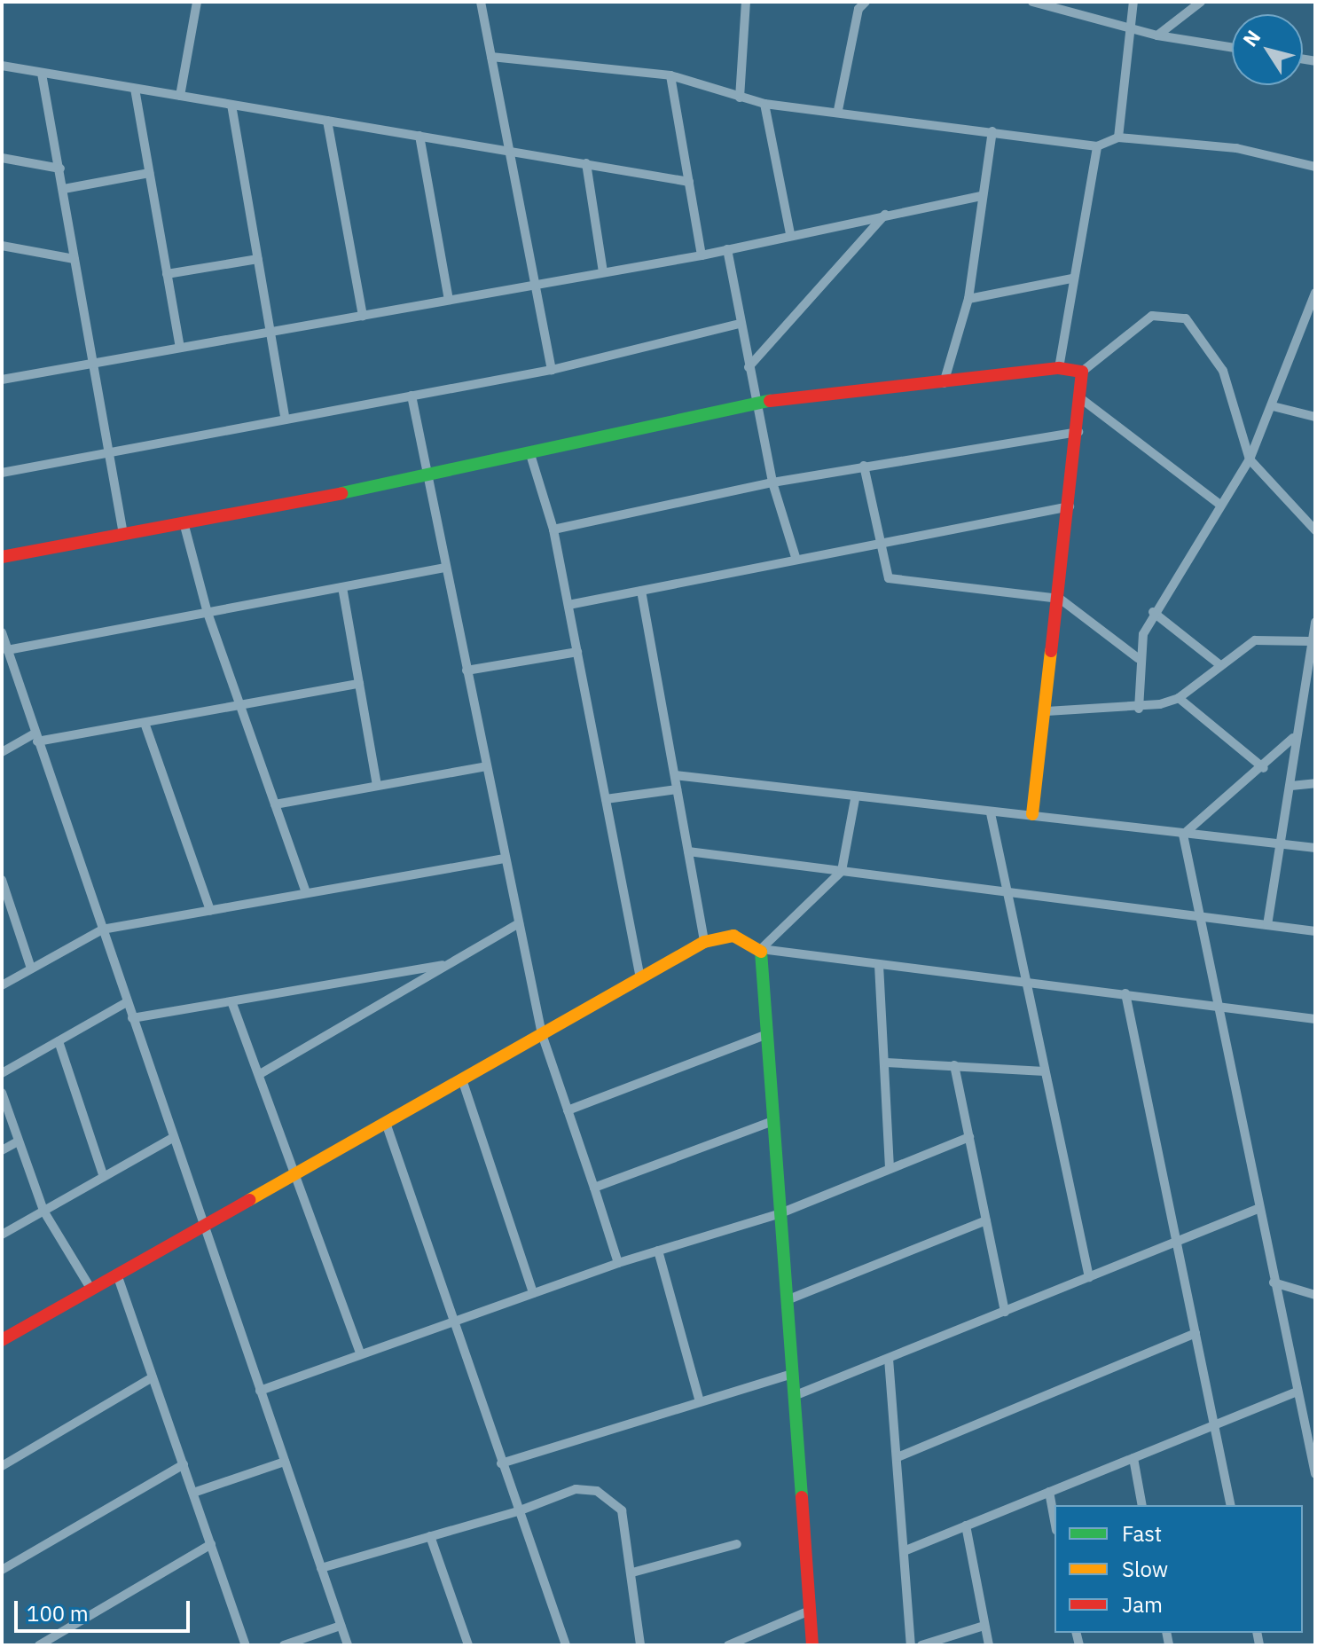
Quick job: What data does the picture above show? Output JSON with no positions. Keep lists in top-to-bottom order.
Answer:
{
  "legend": ["Fast", "Slow", "Jam"],
  "scale_bar": "100 m",
  "north": "top left"
}
